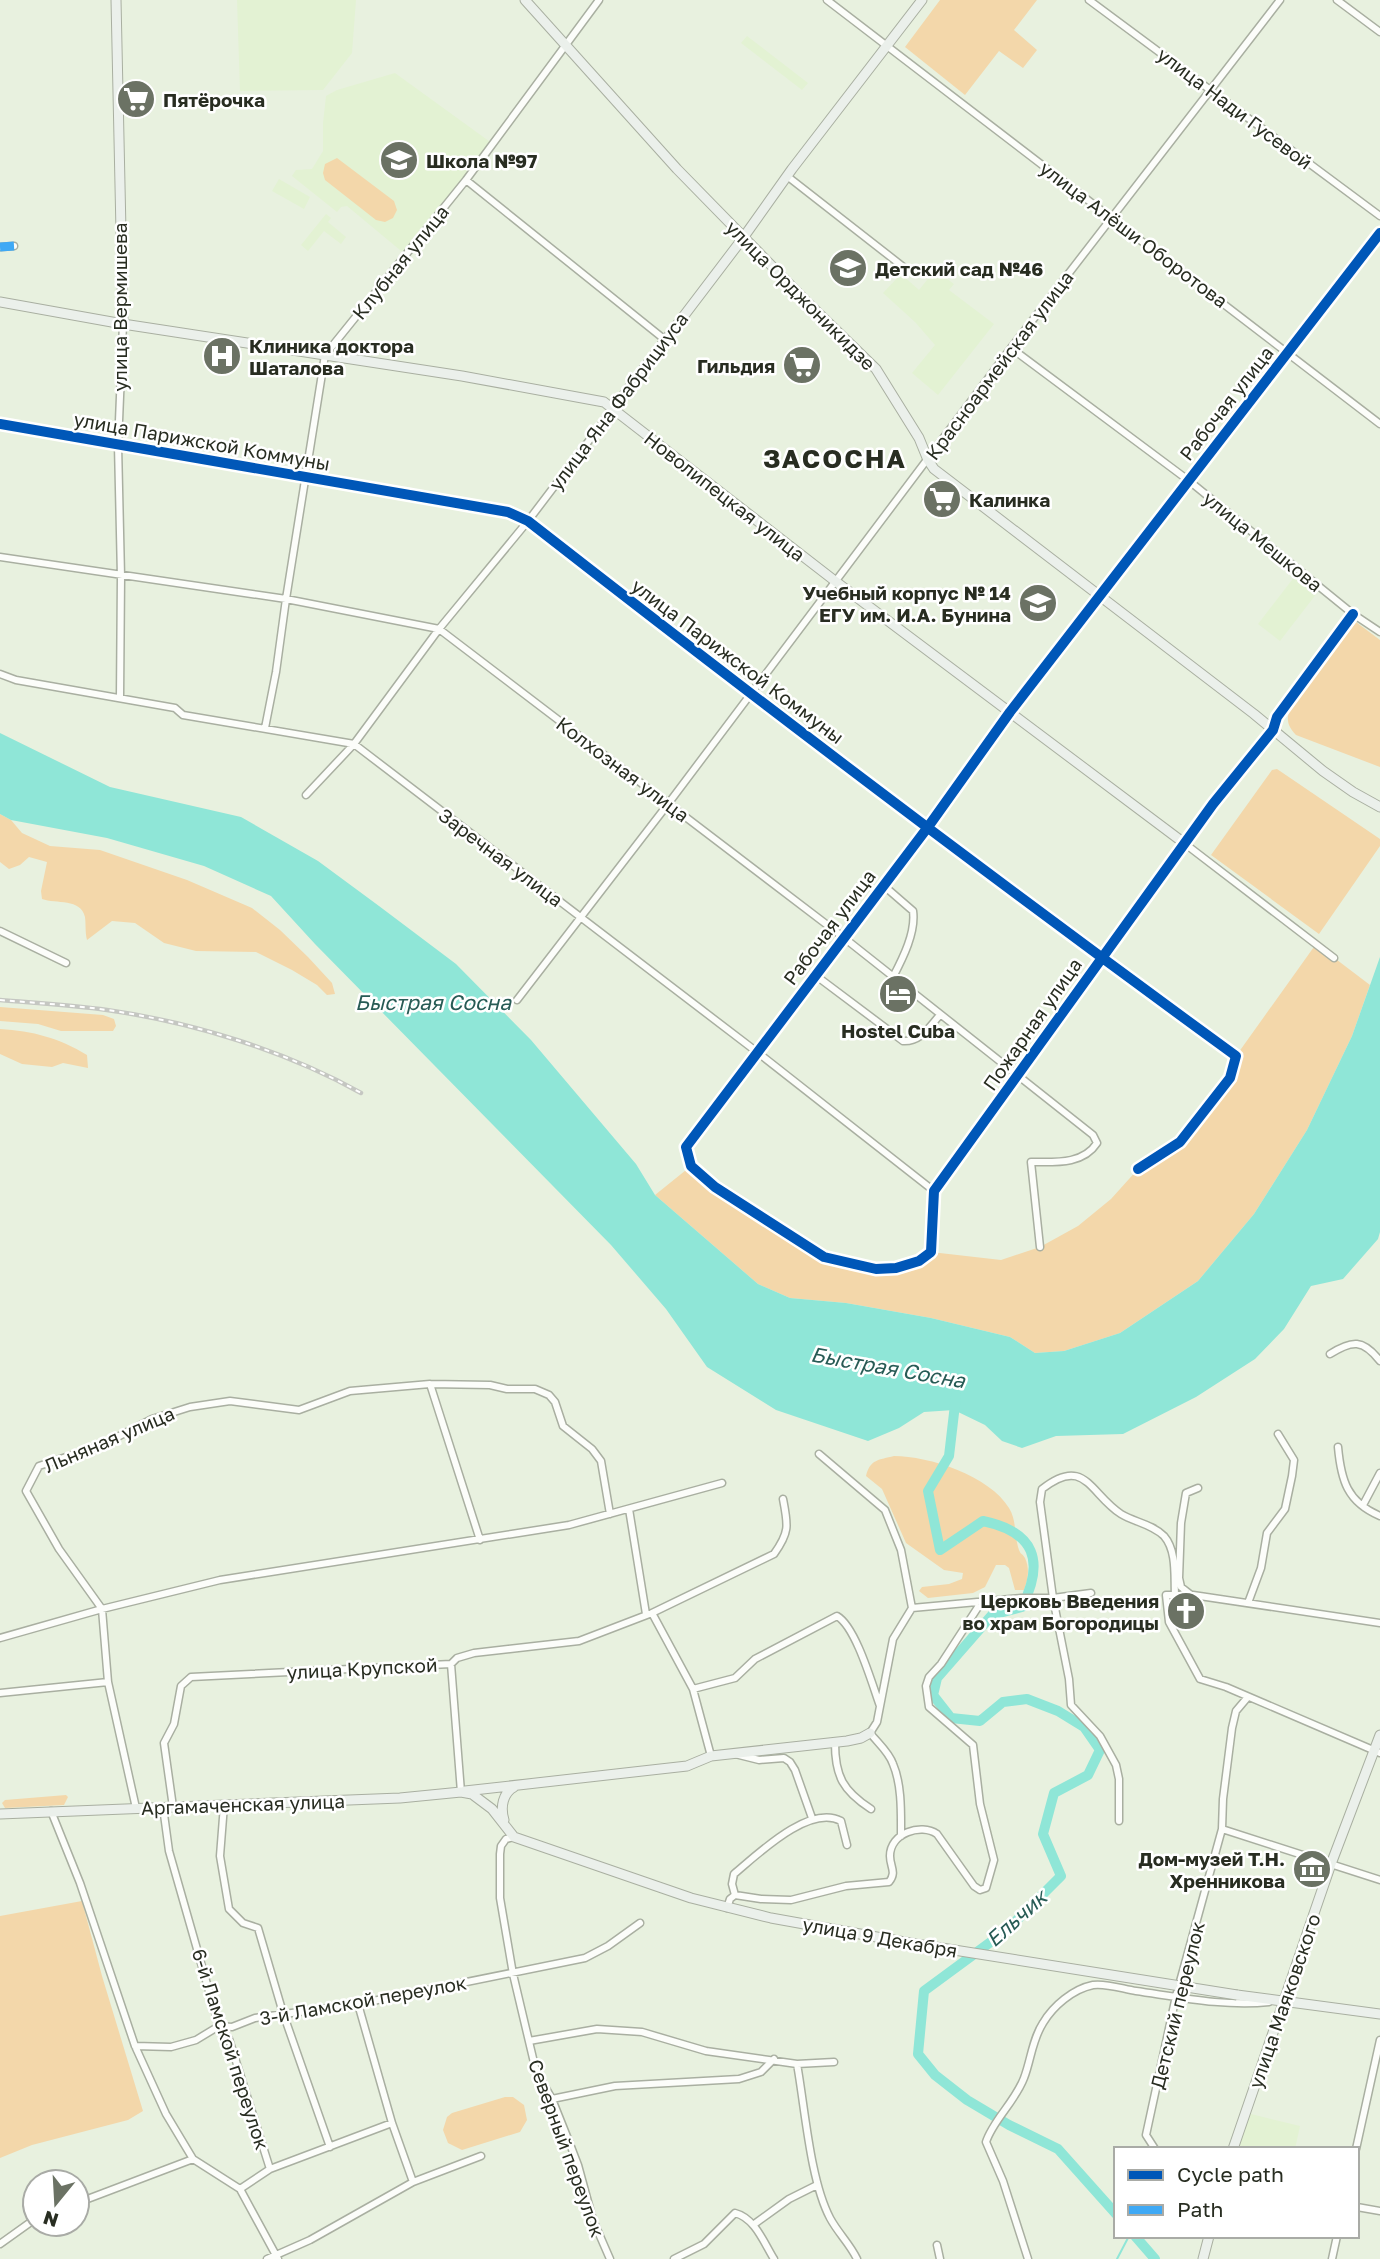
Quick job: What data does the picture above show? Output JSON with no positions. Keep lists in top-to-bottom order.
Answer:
{
  "streets": {
    "main road": [
      "улица Орджоникидзе",
      "улица Вермишева",
      "улица Яна Фабрициуса",
      "Новолипецкая улица",
      "Пожарная улица",
      "Аргамаченская улица",
      "улица 9 Декабря",
      "улица Маяковского"
    ],
    "street": [
      "улица Нади Гусевой",
      "улица Алёши Оборотова",
      "Клубная улица",
      "Красноармейская улица",
      "Рабочая улица",
      "улица Парижской Коммуны",
      "улица Мешкова",
      "Колхозная улица",
      "Заречная улица",
      "Льняная улица",
      "улица Крупской",
      "3-й Ламской переулок",
      "Детский переулок",
      "6-й Ламской переулок",
      "Северный переулок"
    ]
  },
  "crossings": [
    ["улица Нади Гусевой", "Красноармейская улица"],
    ["улица Алёши Оборотова", "Красноармейская улица"],
    ["улица Алёши Оборотова", "улица Яна Фабрициуса"],
    ["улица Алёши Оборотова", "Рабочая улица"],
    ["Клубная улица", "улица Орджоникидзе"],
    ["Клубная улица", "улица Парижской Коммуны"],
    ["Клубная улица", "Новолипецкая улица"],
    ["Клубная улица", "Колхозная улица"],
    ["Клубная улица", "Заречная улица"],
    ["улица Орджоникидзе", "Красноармейская улица"],
    ["улица Орджоникидзе", "улица Яна Фабрициуса"],
    ["улица Орджоникидзе", "Рабочая улица"],
    ["улица Орджоникидзе", "Пожарная улица"],
    ["улица Вермишева", "улица Парижской Коммуны"],
    ["улица Вермишева", "Новолипецкая улица"],
    ["улица Вермишева", "Колхозная улица"],
    ["улица Вермишева", "Заречная улица"],
    ["Красноармейская улица", "улица Парижской Коммуны"],
    ["Красноармейская улица", "Новолипецкая улица"],
    ["Красноармейская улица", "улица Мешкова"],
    ["Красноармейская улица", "Колхозная улица"],
    ["Красноармейская улица", "Заречная улица"],
    ["улица Яна Фабрициуса", "улица Парижской Коммуны"],
    ["улица Яна Фабрициуса", "Новолипецкая улица"],
    ["улица Яна Фабрициуса", "Колхозная улица"],
    ["улица Яна Фабрициуса", "Заречная улица"],
    ["Рабочая улица", "улица Парижской Коммуны"],
    ["Рабочая улица", "Новолипецкая улица"],
    ["Рабочая улица", "улица Мешкова"],
    ["Рабочая улица", "Колхозная улица"],
    ["Рабочая улица", "Заречная улица"],
    ["Рабочая улица", "Пожарная улица"],
    ["улица Парижской Коммуны", "Пожарная улица"],
    ["Новолипецкая улица", "Пожарная улица"],
    ["Колхозная улица", "Пожарная улица"],
    ["Заречная улица", "Пожарная улица"],
    ["улица Крупской", "Аргамаченская улица"],
    ["улица Крупской", "6-й Ламской переулок"],
    ["Аргамаченская улица", "6-й Ламской переулок"],
    ["улица 9 Декабря", "улица Маяковского"],
    ["улица 9 Декабря", "Северный переулок"],
    ["3-й Ламской переулок", "6-й Ламской переулок"],
    ["3-й Ламской переулок", "Северный переулок"]
  ],
  "districts": ["ЗАСОСНА"],
  "water": ["Быстрая Сосна", "Ельчик"],
  "places": {
    "supermarket": ["Пятёрочка", "Гильдия", "Калинка"],
    "school or university": ["Школа №97", "Детский сад №46", "Учебный корпус № 14 ЕГУ им. И.А. Бунина"],
    "hospital": ["Клиника доктора Шаталова"],
    "hotel": ["Hostel Cuba"],
    "church": ["Церковь Введения во храм Богородицы"],
    "museum": ["Дом-музей Т.Н. Хренникова"]
  },
  "legend": ["Cycle path", "Path"],
  "north": "bottom"
}
